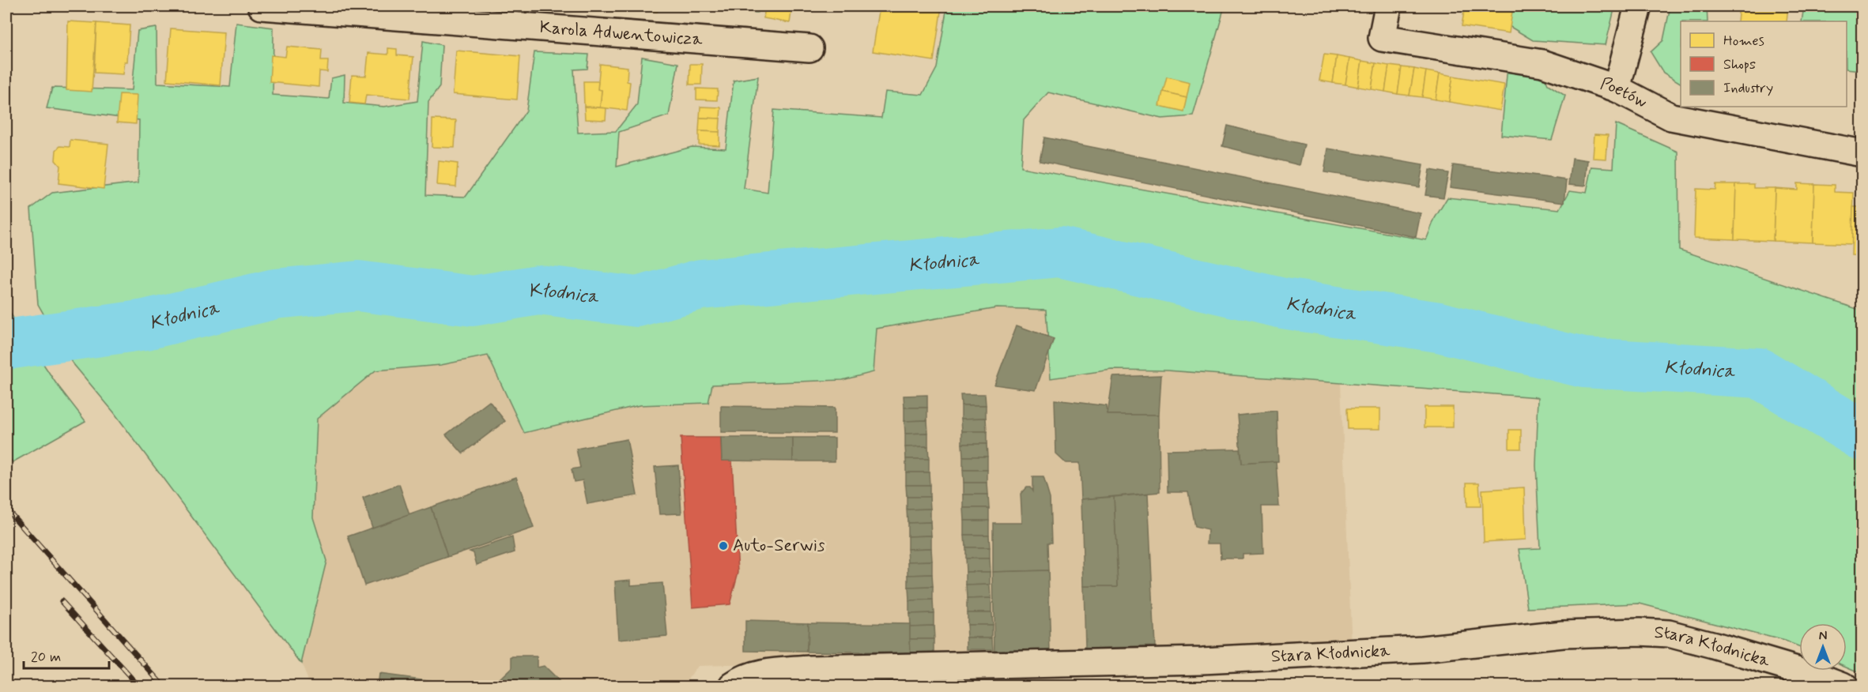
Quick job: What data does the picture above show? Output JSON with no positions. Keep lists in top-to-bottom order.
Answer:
{
  "streets": {
    "street": ["Karola Adwentowicza", "Poetów", "Stara Kłodnicka"]
  },
  "water": ["Kłodnica"],
  "places": ["Auto-Serwis"],
  "legend": ["Homes", "Shops", "Industry"],
  "scale_bar": "20 m",
  "north": "top"
}
